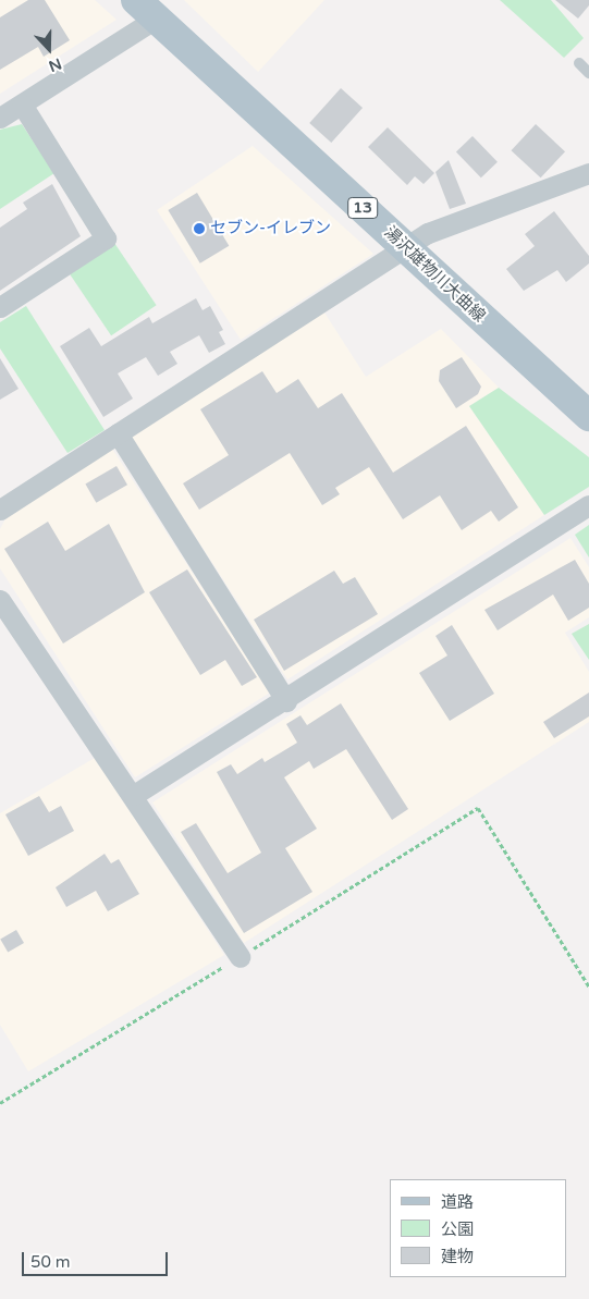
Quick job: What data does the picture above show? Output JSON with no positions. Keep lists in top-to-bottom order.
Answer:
{
  "streets": {
    "main road": ["13", "湯沢雄物川大曲線"]
  },
  "places": ["セブン-イレブン"],
  "legend": ["道路", "公園", "建物"],
  "scale_bar": "50 m",
  "north": "bottom"
}
